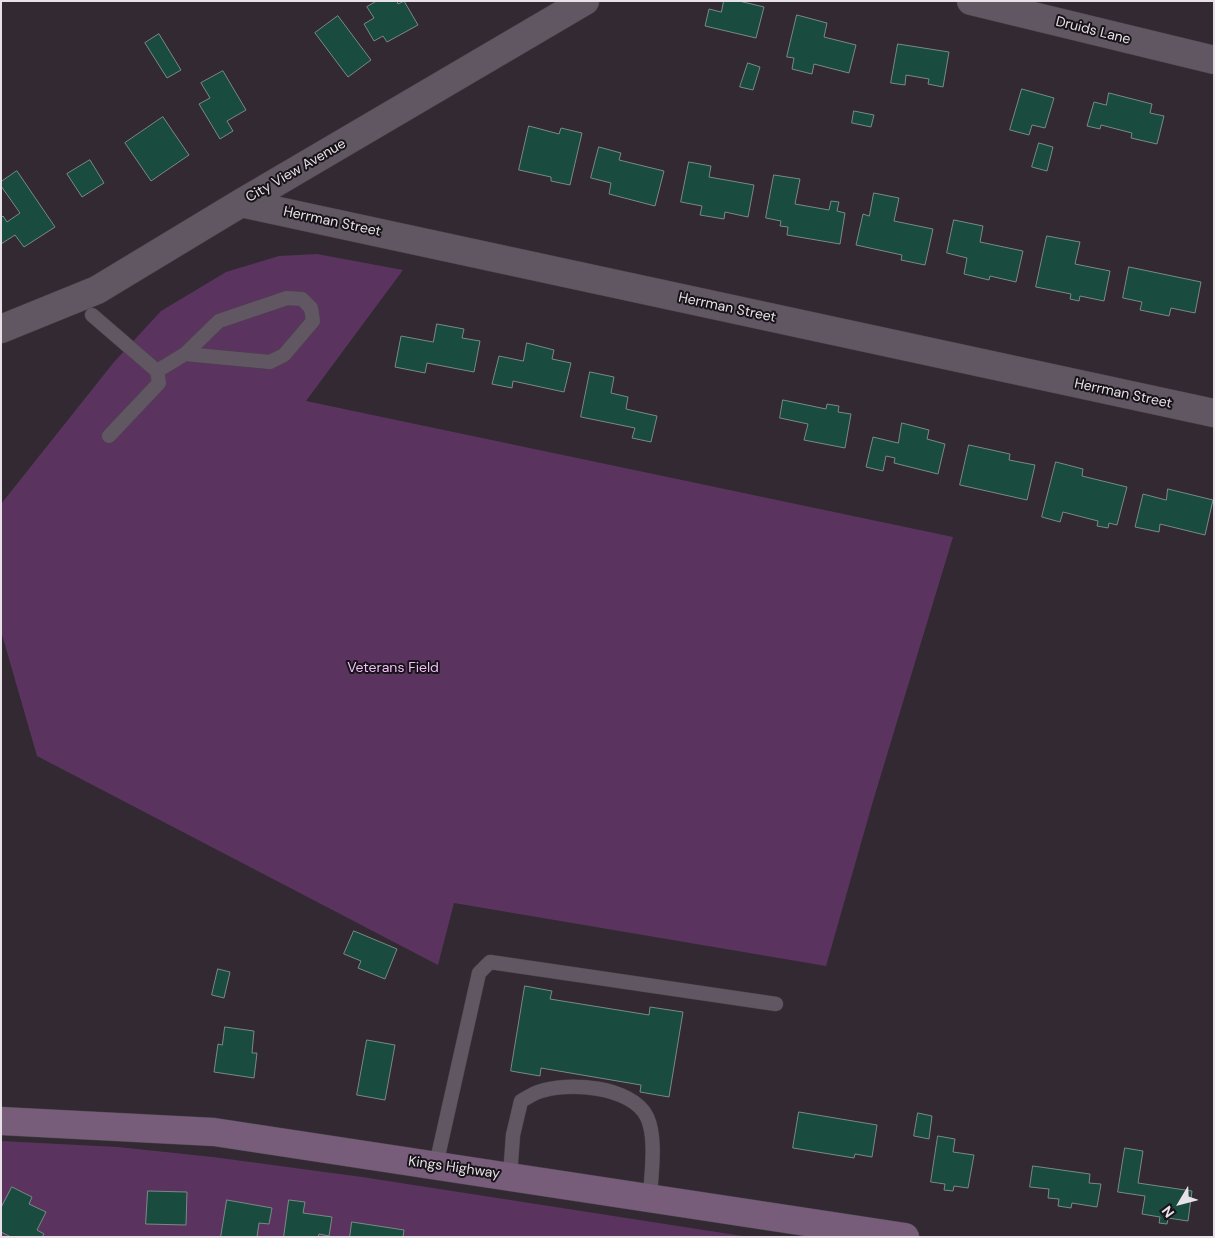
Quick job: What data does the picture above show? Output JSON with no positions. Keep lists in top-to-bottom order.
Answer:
{
  "streets": {
    "main road": ["Kings Highway"],
    "street": ["Druids Lane", "City View Avenue", "Herrman Street"]
  },
  "crossings": [
    ["City View Avenue", "Herrman Street"]
  ],
  "parks": ["Veterans Field"],
  "north": "bottom left"
}
